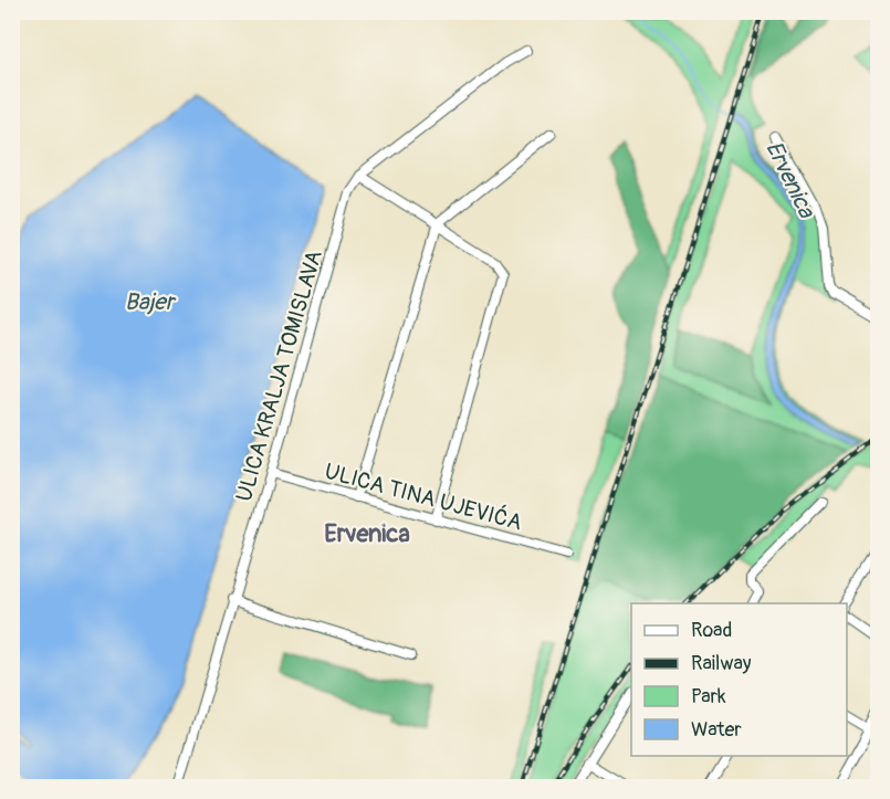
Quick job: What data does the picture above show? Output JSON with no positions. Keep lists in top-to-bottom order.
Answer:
{
  "streets": {
    "street": ["ULICA KRALJA TOMISLAVA", "ULICA TINA UJEVIĆA"]
  },
  "crossings": [
    ["ULICA KRALJA TOMISLAVA", "ULICA TINA UJEVIĆA"]
  ],
  "districts": ["Ervenica"],
  "water": ["Ervenica", "Bajer"],
  "legend": [
    "Road",
    "Railway",
    "Park",
    "Water"
  ]
}
